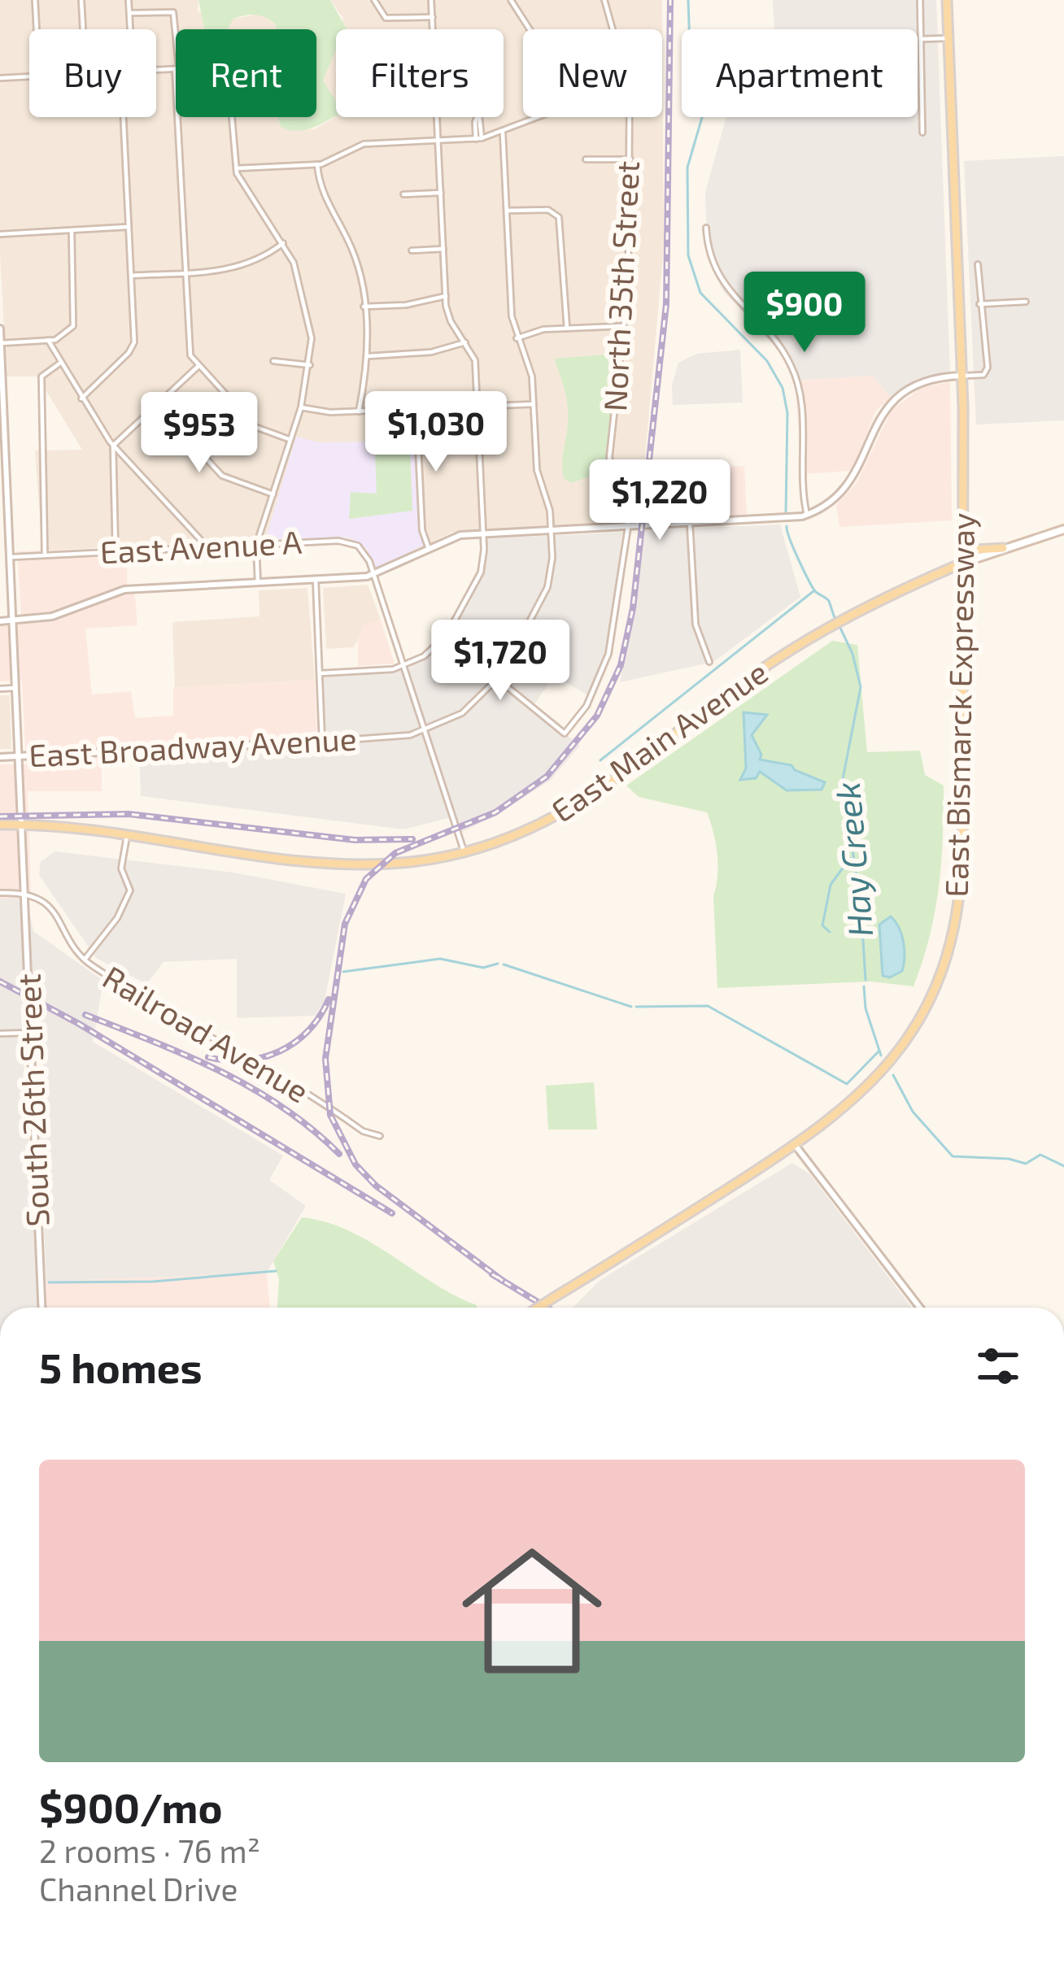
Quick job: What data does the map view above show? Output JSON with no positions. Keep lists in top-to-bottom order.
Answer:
{
  "streets": {
    "main road": ["East Bismarck Expressway", "East Main Avenue"],
    "street": [
      "North 35th Street",
      "East Avenue A",
      "East Broadway Avenue",
      "Railroad Avenue",
      "South 26th Street"
    ]
  },
  "crossings": [
    ["North 35th Street", "East Broadway Avenue"],
    ["East Avenue A", "South 26th Street"],
    ["East Bismarck Expressway", "East Main Avenue"],
    ["East Main Avenue", "South 26th Street"],
    ["East Broadway Avenue", "South 26th Street"],
    ["Railroad Avenue", "South 26th Street"]
  ],
  "water": ["Hay Creek"],
  "page": {
    "chip": [
      "Buy",
      "Rent",
      "Filters",
      "New",
      "Apartment"
    ],
    "price": [
      "$900",
      "$1,030",
      "$953",
      "$1,220",
      "$1,720"
    ],
    "heading": "5 homes",
    "list": [
      {
        "name": "$900/mo",
        "note": "2 rooms · 76 m² · Channel Drive"
      }
    ]
  }
}
